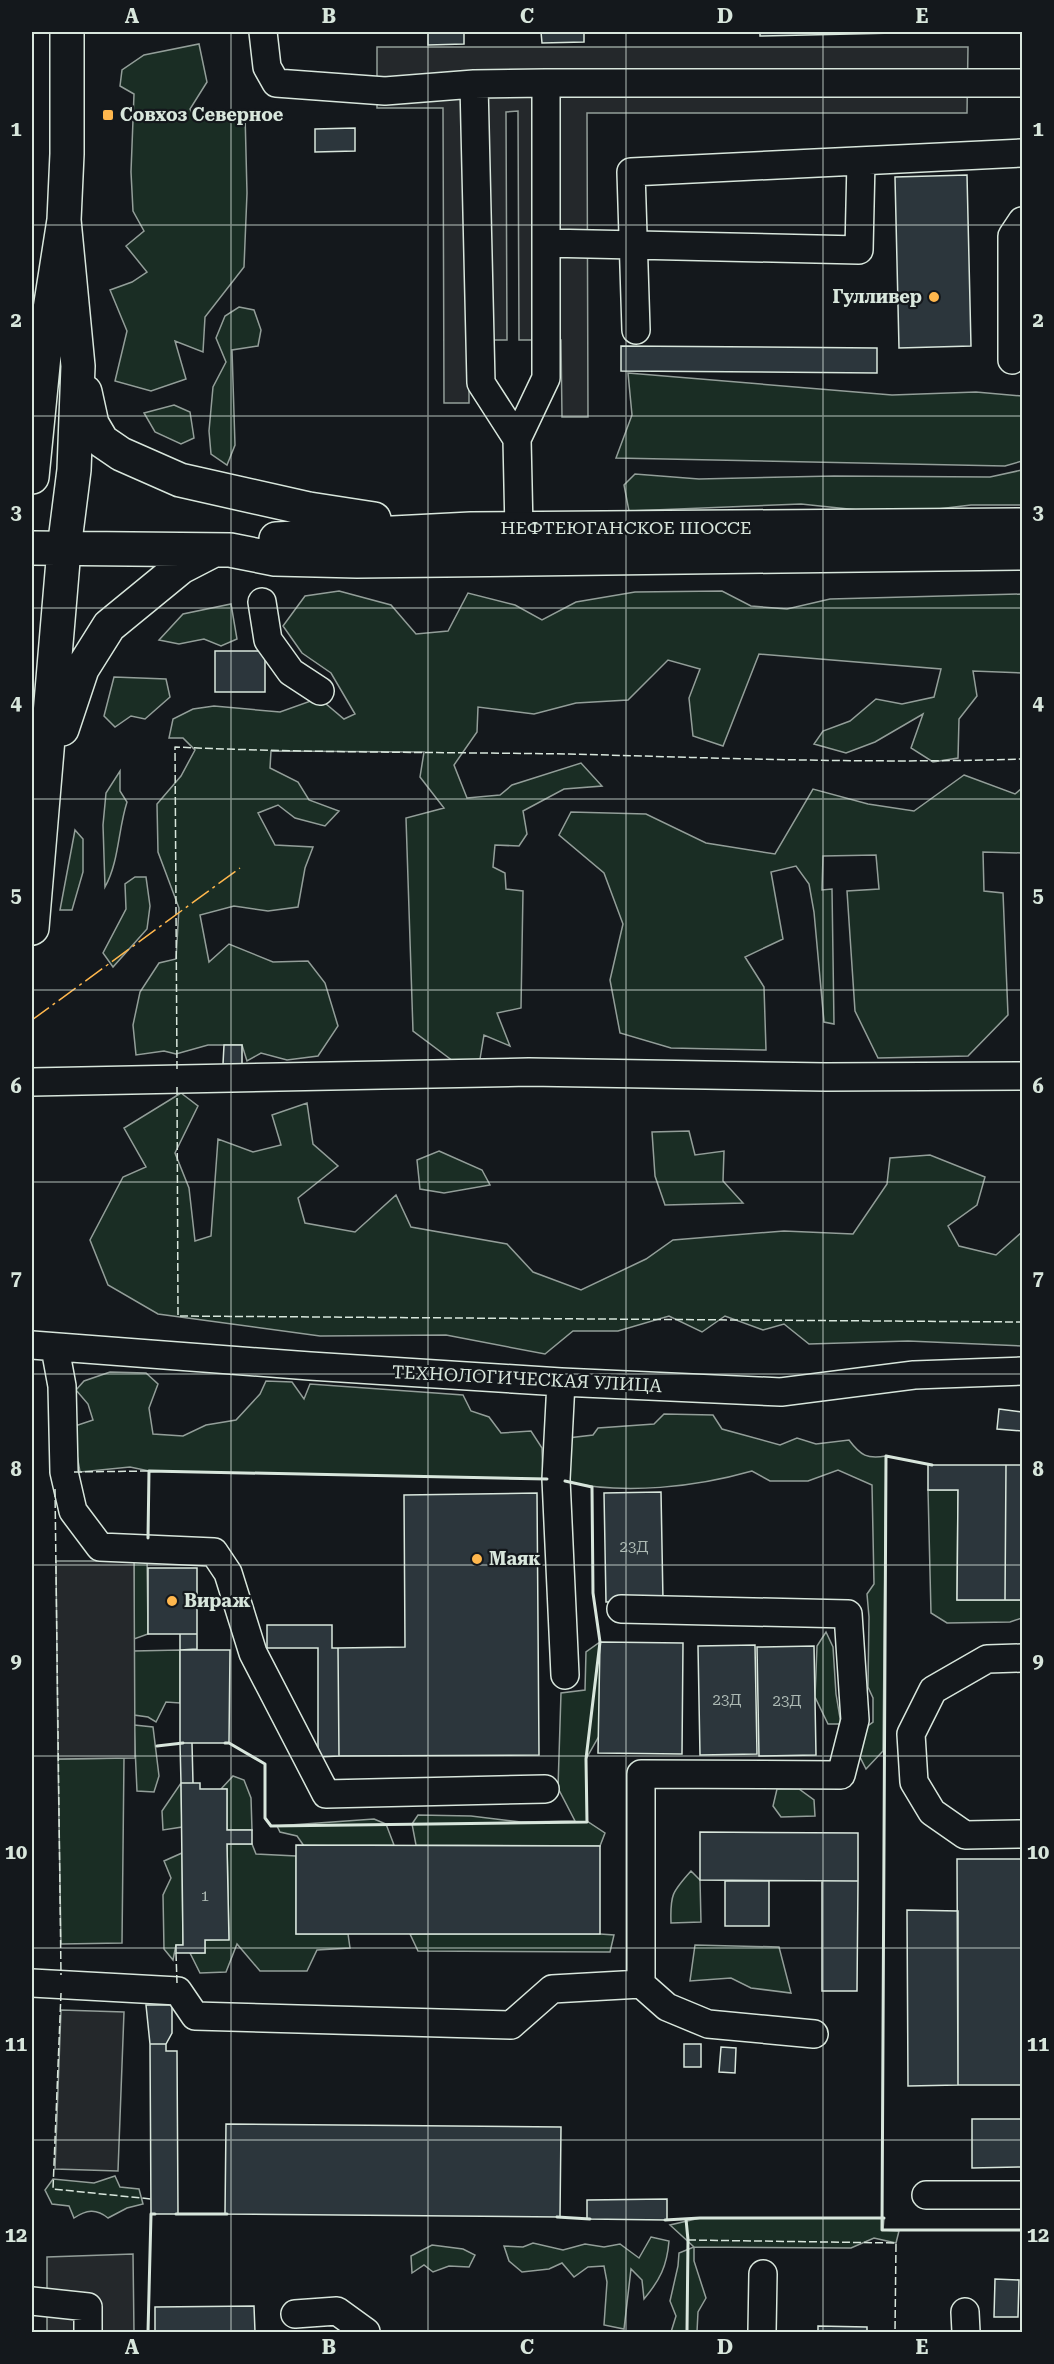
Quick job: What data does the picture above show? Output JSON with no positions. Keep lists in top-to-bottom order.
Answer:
{
  "streets": {
    "main road": ["НЕФТЕЮГАНСКОЕ ШОССЕ"],
    "street": ["ТЕХНОЛОГИЧЕСКАЯ УЛИЦА"]
  },
  "places": {
    "transit": ["Совхоз Северное"],
    "other": ["Гулливер", "Маяк", "Вираж"]
  },
  "house_numbers": [
    "23Д",
    "23Д",
    "23Д",
    "1"
  ],
  "grid": {
    "columns": [
      "A",
      "B",
      "C",
      "D",
      "E"
    ],
    "rows": [
      "1",
      "2",
      "3",
      "4",
      "5",
      "6",
      "7",
      "8",
      "9",
      "10",
      "11",
      "12"
    ]
  }
}
